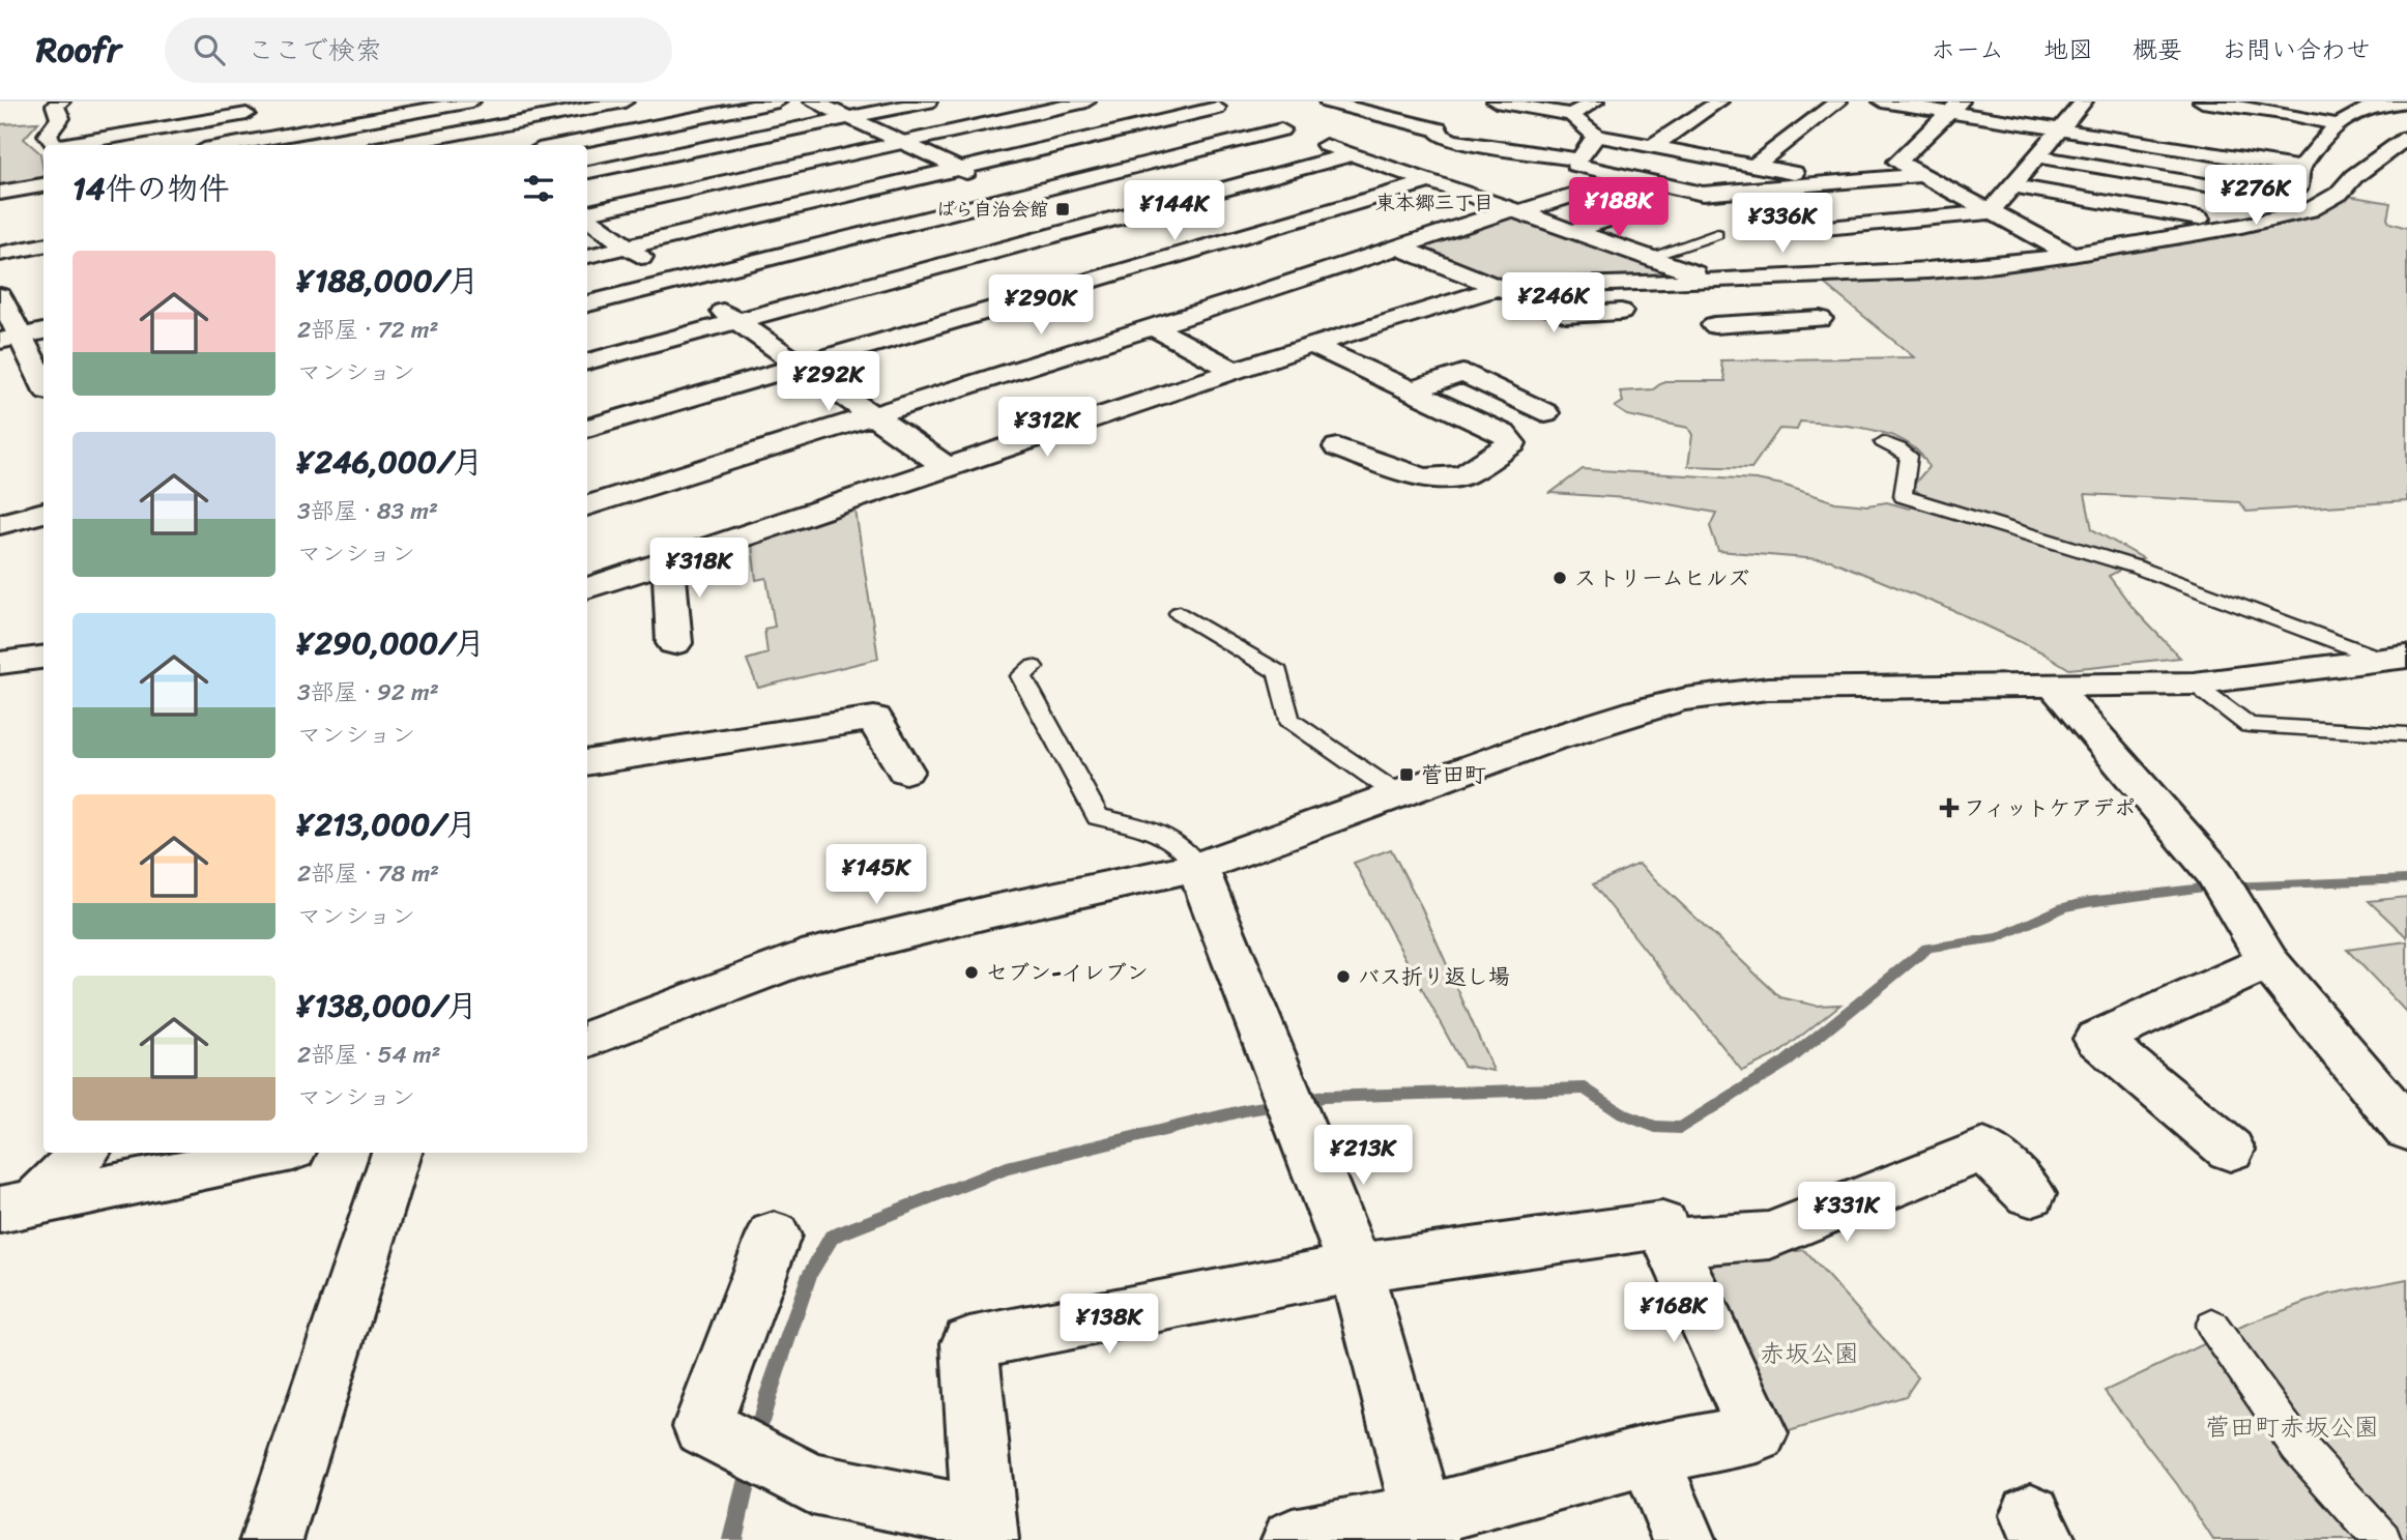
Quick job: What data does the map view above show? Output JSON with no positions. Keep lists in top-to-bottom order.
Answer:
{
  "districts": ["東本郷三丁目"],
  "parks": ["赤坂公園", "菅田町赤坂公園"],
  "places": {
    "transit": ["ばら自治会館", "菅田町"],
    "other": ["ストリームヒルズ", "セブン-イレブン", "バス折り返し場"],
    "health": ["フィットケアデポ"]
  },
  "page": {
    "header": "Roofr",
    "search": "ここで検索",
    "nav": [
      "ホーム",
      "地図",
      "概要",
      "お問い合わせ"
    ],
    "heading": "14件の物件",
    "price": [
      "¥276K",
      "¥188K",
      "¥144K",
      "¥336K",
      "¥246K",
      "¥290K",
      "¥292K",
      "¥312K",
      "¥318K",
      "¥145K",
      "¥213K",
      "¥331K",
      "¥168K",
      "¥138K"
    ],
    "list": [
      {
        "name": "¥188,000/月",
        "note": "2部屋 · 72 m² · マンション"
      },
      {
        "name": "¥246,000/月",
        "note": "3部屋 · 83 m² · マンション"
      },
      {
        "name": "¥290,000/月",
        "note": "3部屋 · 92 m² · マンション"
      },
      {
        "name": "¥213,000/月",
        "note": "2部屋 · 78 m² · マンション"
      },
      {
        "name": "¥138,000/月",
        "note": "2部屋 · 54 m² · マンション"
      }
    ]
  }
}
